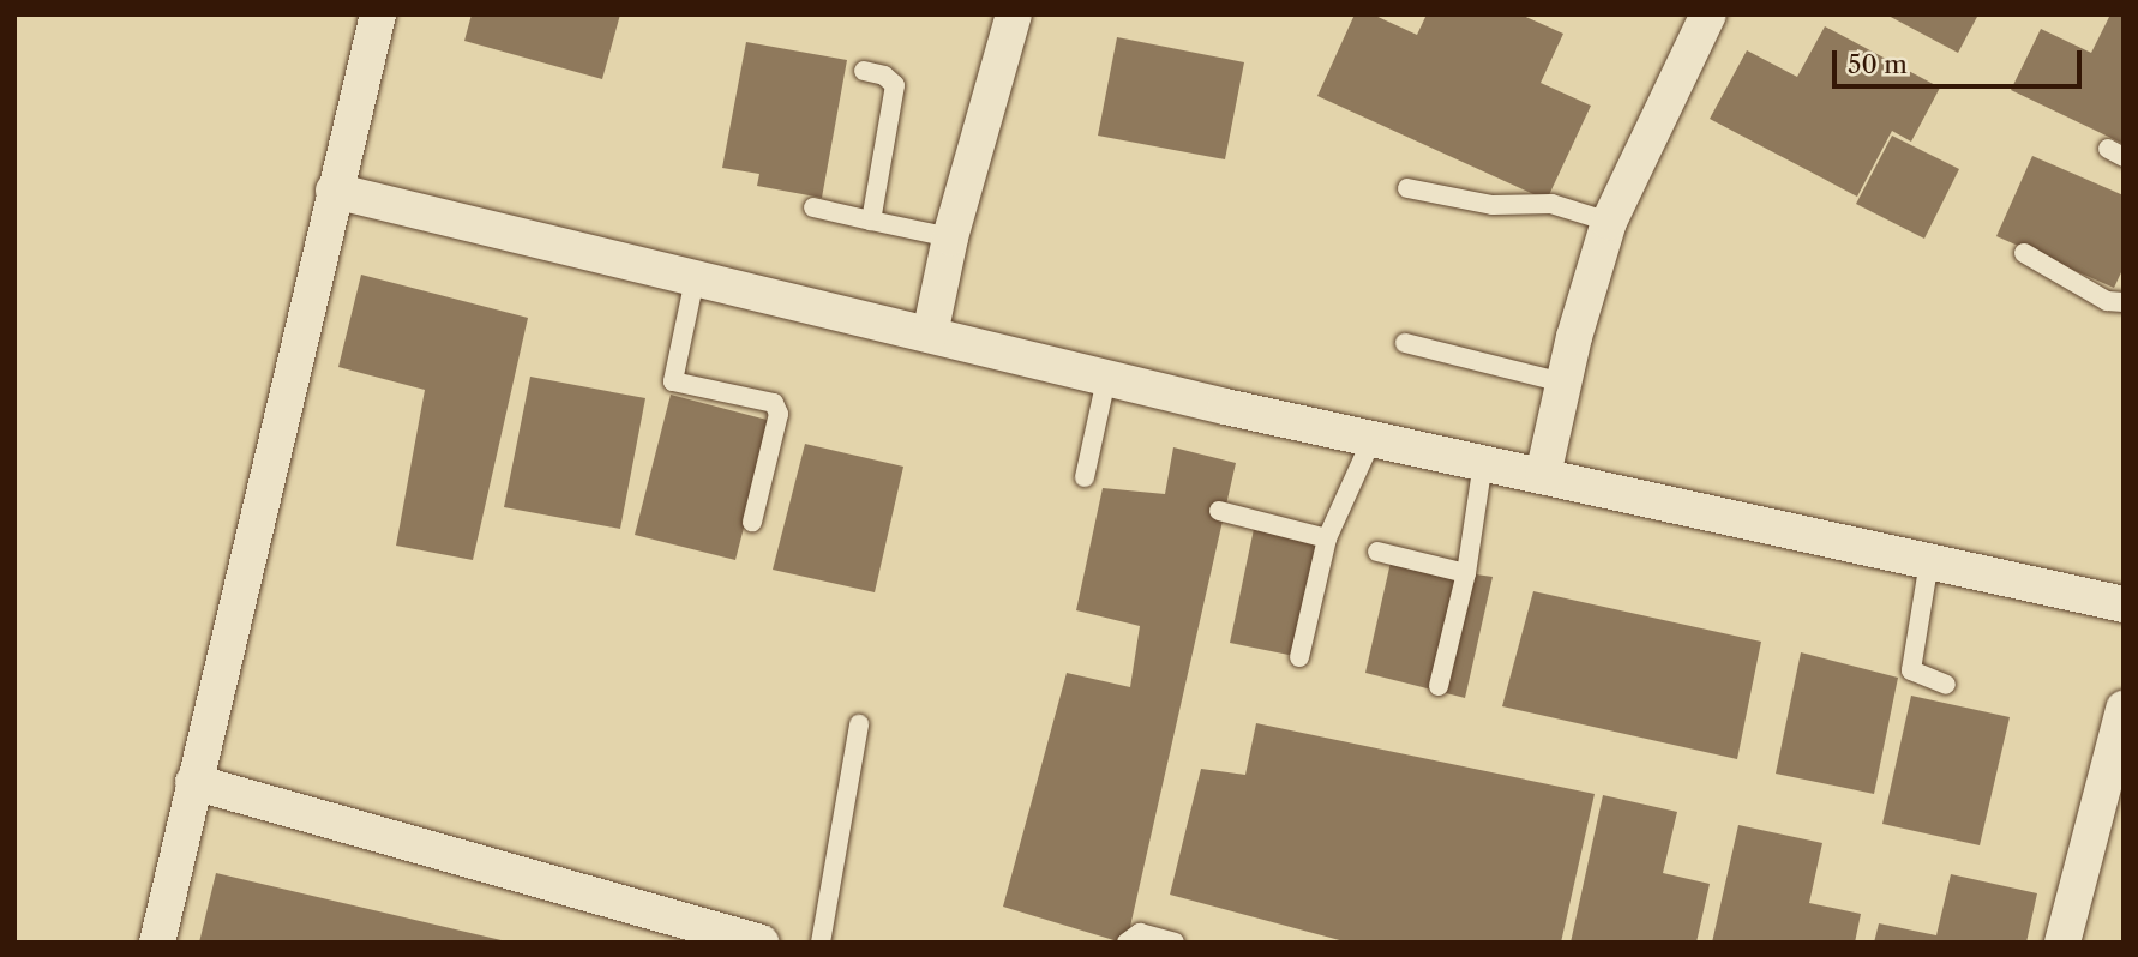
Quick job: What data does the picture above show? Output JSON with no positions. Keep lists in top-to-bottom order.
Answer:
{
  "scale_bar": "50 m"
}
